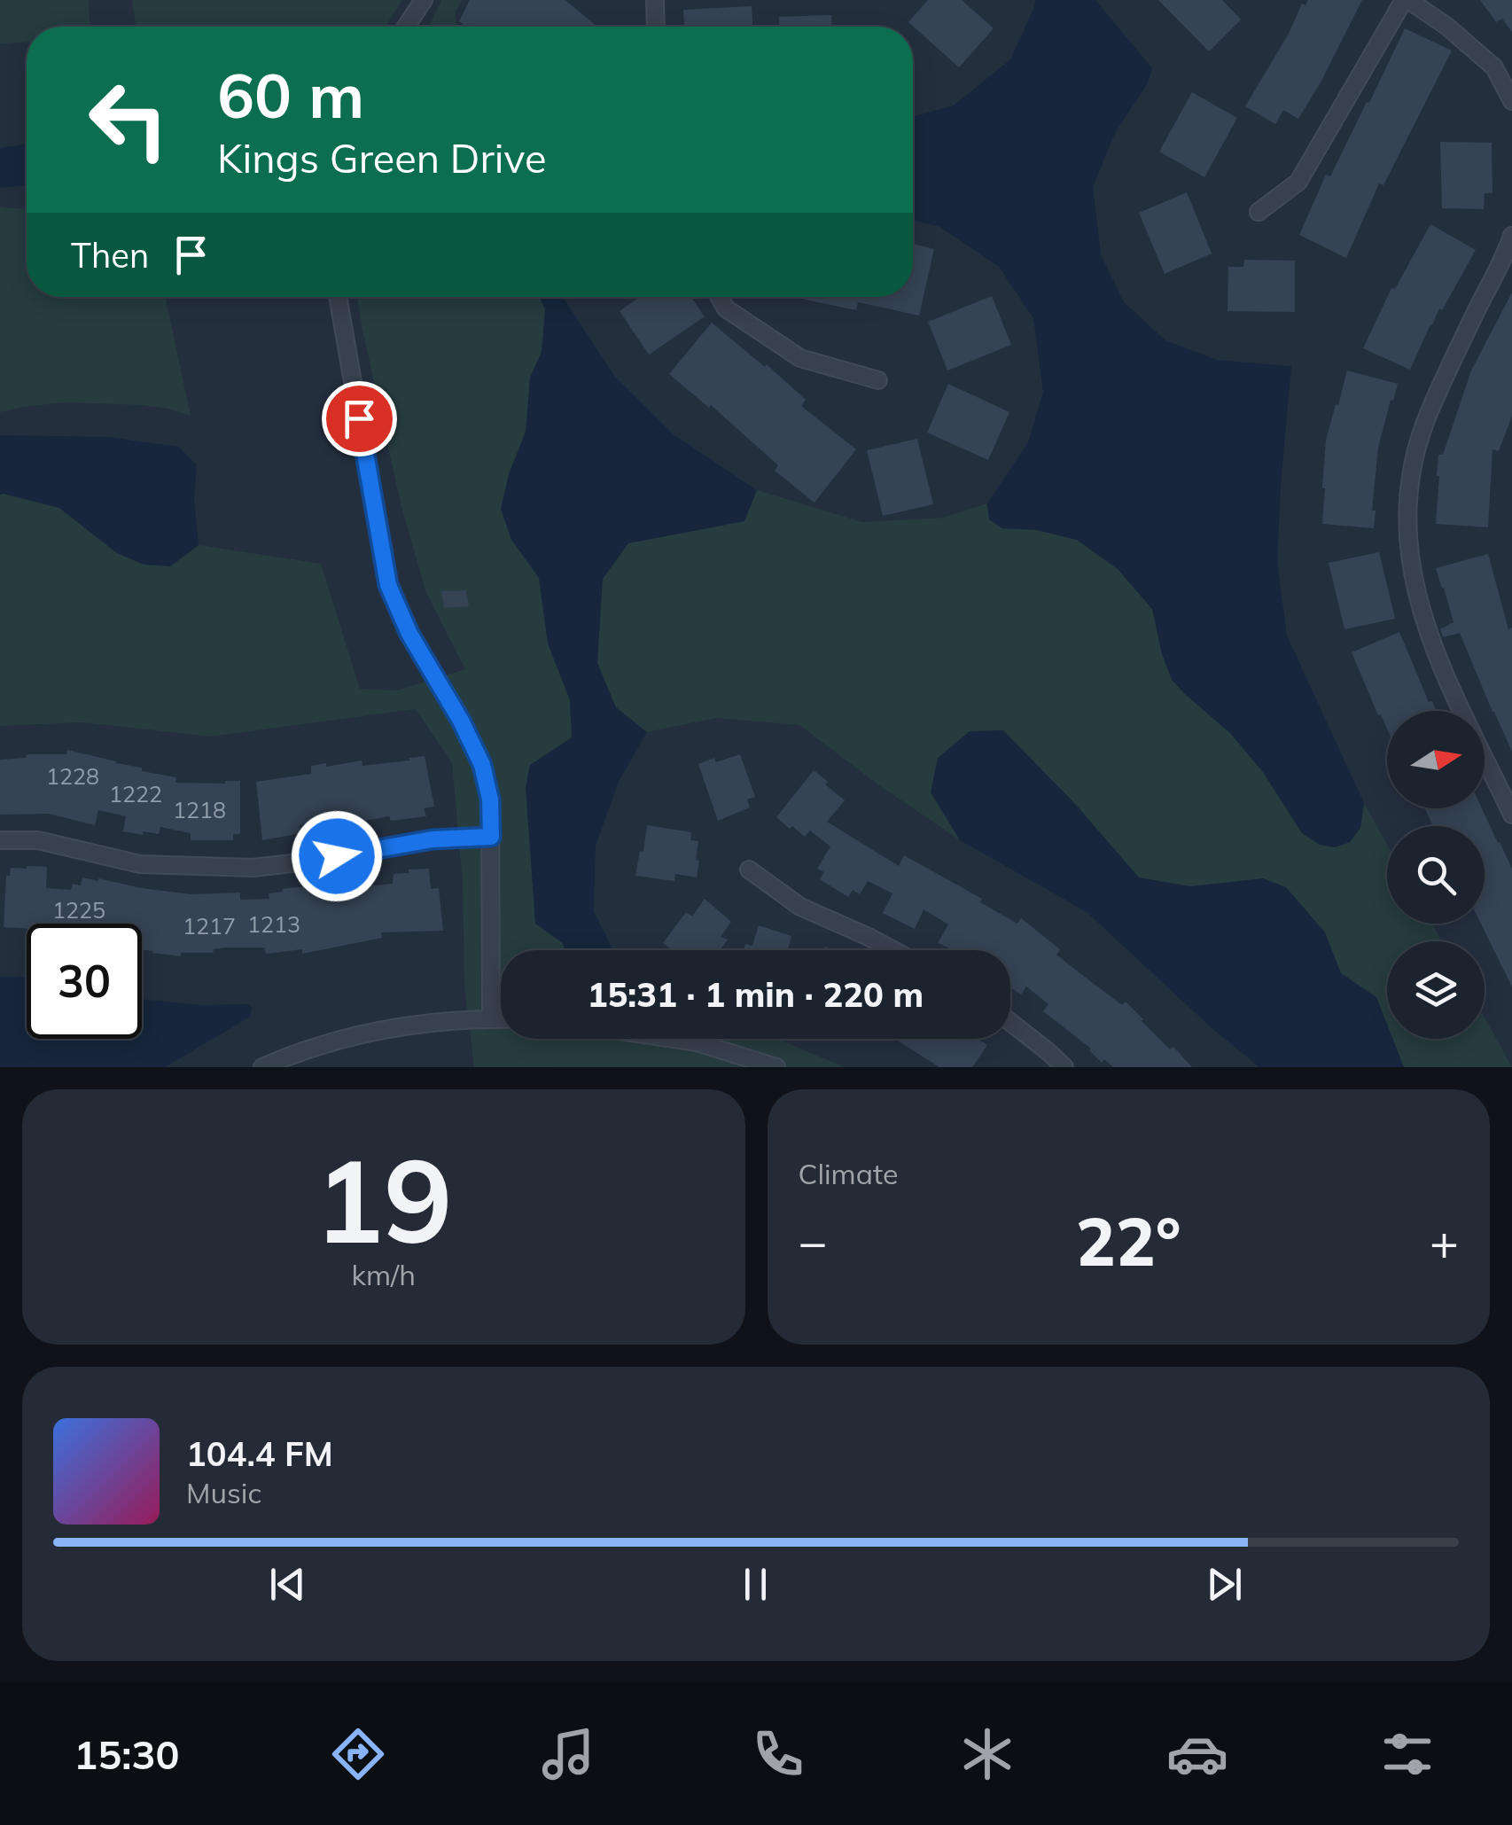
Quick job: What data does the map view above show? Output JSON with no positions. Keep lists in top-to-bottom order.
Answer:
{
  "house_numbers": [
    "1228",
    "1222",
    "1218",
    "1225",
    "1213",
    "1217"
  ],
  "north": "right",
  "page": {
    "turn": ["60 m", "Kings Green Drive"],
    "then": "Then",
    "limit": "30",
    "trip": "15:31 · 1 min · 220 m",
    "tile": [
      ["19", "km/h"],
      "Climate"
    ],
    "heat": ["−", "22°", "+"],
    "song": ["104.4 FM", "Music"],
    "tabs": "15:30"
  }
}
